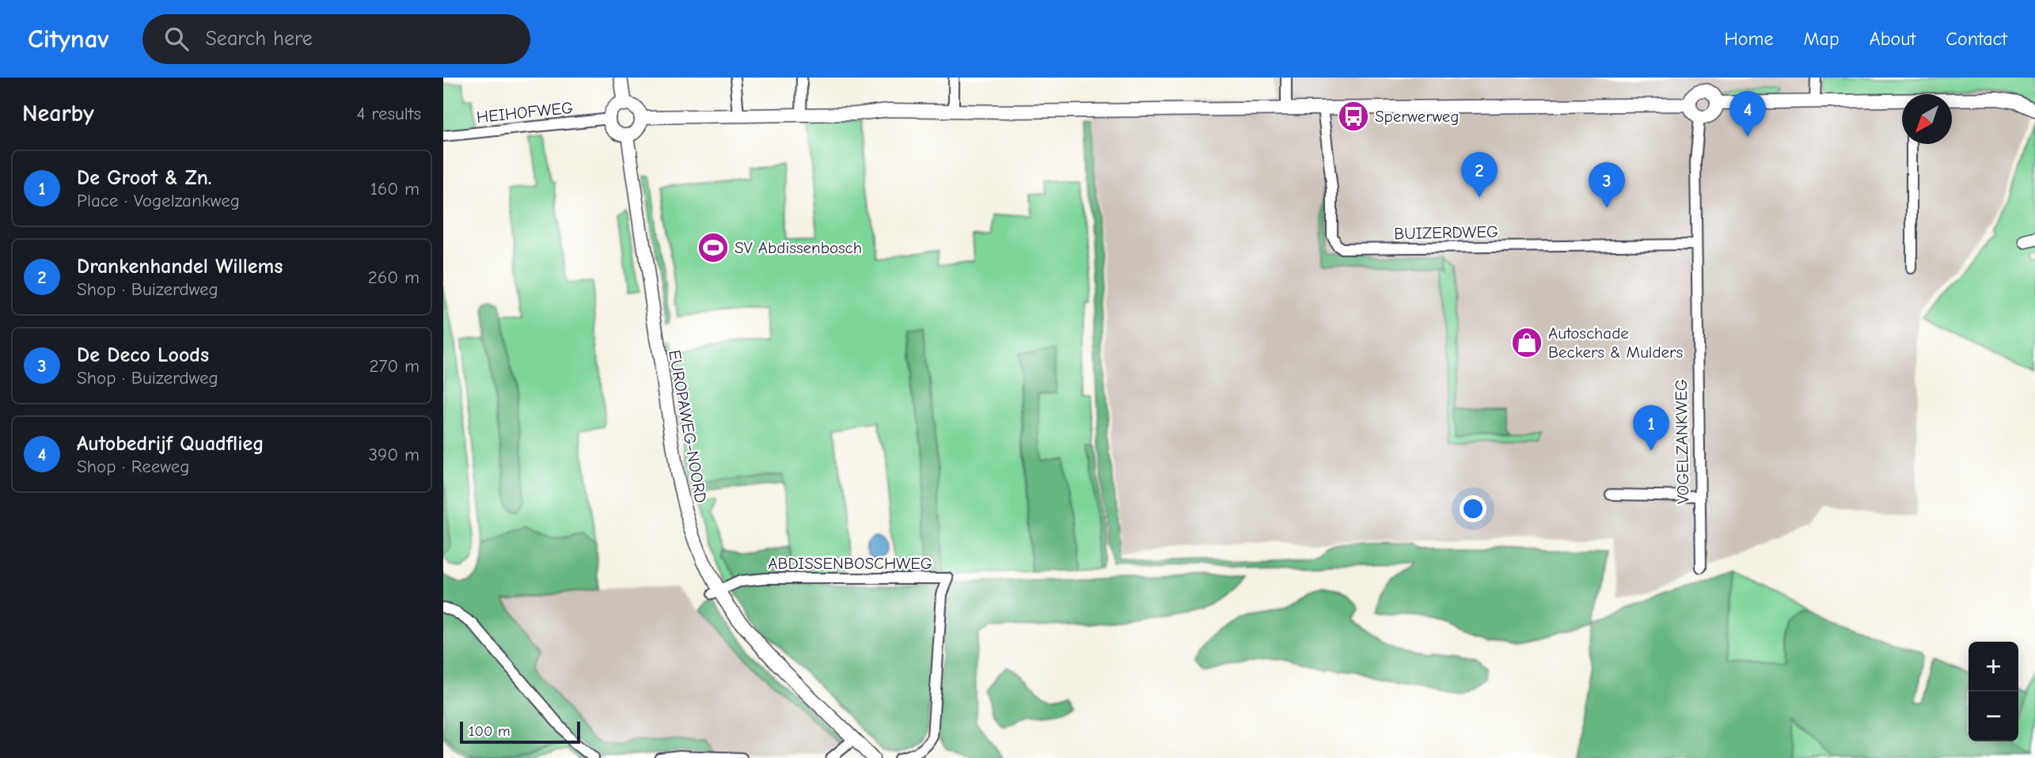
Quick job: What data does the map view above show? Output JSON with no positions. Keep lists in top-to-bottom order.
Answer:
{
  "streets": {
    "street": [
      "HEIHOFWEG",
      "BUIZERDWEG",
      "EUROPAWEG-NOORD",
      "VOGELZANKWEG",
      "ABDISSENBOSCHWEG"
    ]
  },
  "crossings": [
    ["HEIHOFWEG", "EUROPAWEG-NOORD"],
    ["BUIZERDWEG", "VOGELZANKWEG"],
    ["EUROPAWEG-NOORD", "ABDISSENBOSCHWEG"]
  ],
  "places": {
    "bus stop": ["Sperwerweg"],
    "sports": ["SV Abdissenbosch"],
    "shop": ["Autoschade Beckers & Mulders"]
  },
  "scale_bar": "100 m",
  "north": "bottom left",
  "page": {
    "header": "Citynav",
    "search": "Search here",
    "nav": [
      "Home",
      "Map",
      "About",
      "Contact"
    ],
    "heading": ["Nearby", "4 results"],
    "pins": [
      "4",
      "2",
      "3",
      "1"
    ],
    "list": [
      {
        "mark": "1",
        "name": "De Groot & Zn.",
        "note": "Place · Vogelzankweg",
        "value": "160 m"
      },
      {
        "mark": "2",
        "name": "Drankenhandel Willems",
        "note": "Shop · Buizerdweg",
        "value": "260 m"
      },
      {
        "mark": "3",
        "name": "De Deco Loods",
        "note": "Shop · Buizerdweg",
        "value": "270 m"
      },
      {
        "mark": "4",
        "name": "Autobedrijf Quadflieg",
        "note": "Shop · Reeweg",
        "value": "390 m"
      }
    ],
    "map_buttons": ["+", "−"],
    "scale": "100 m"
  }
}
